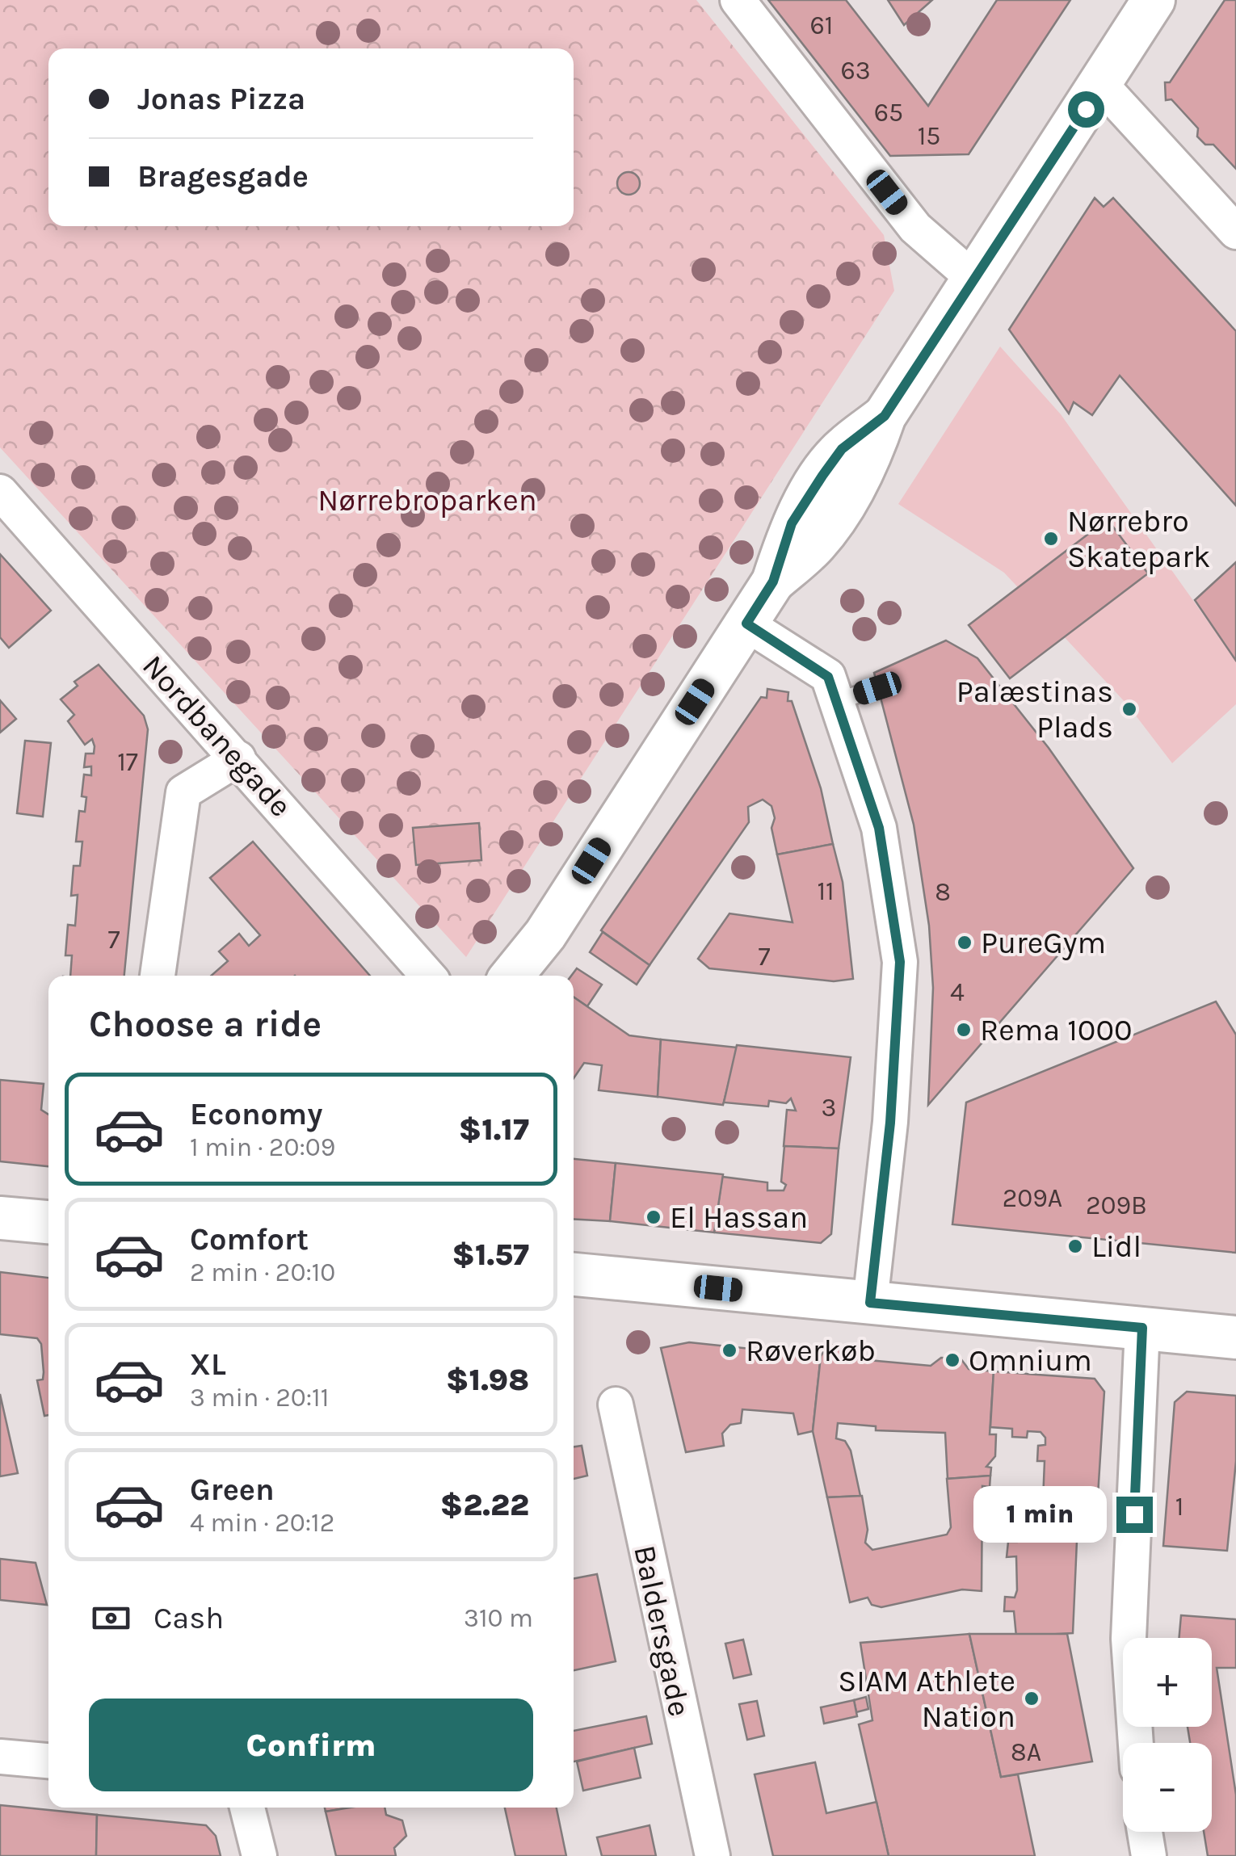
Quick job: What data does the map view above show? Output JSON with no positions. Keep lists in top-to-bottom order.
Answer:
{
  "streets": {
    "street": ["Nordbanegade", "Baldersgade"]
  },
  "parks": ["Nørrebroparken"],
  "places": [
    "Nørrebro Skatepark",
    "Palæstinas Plads",
    "PureGym",
    "Rema 1000",
    "El Hassan",
    "Lidl",
    "Røverkøb",
    "Omnium",
    "SIAM Athlete Nation"
  ],
  "house_numbers": [
    "61",
    "63",
    "65",
    "15",
    "17",
    "11",
    "8",
    "7",
    "7",
    "4",
    "3",
    "209A",
    "209B",
    "1",
    "8A"
  ],
  "page": {
    "banner": ["Jonas Pizza", "Bragesgade"],
    "heading": "Choose a ride",
    "list": [
      {
        "name": "Economy",
        "note": "1 min · 20:09",
        "value": "$1.17"
      },
      {
        "name": "Comfort",
        "note": "2 min · 20:10",
        "value": "$1.57"
      },
      {
        "name": "XL",
        "note": "3 min · 20:11",
        "value": "$1.98"
      },
      {
        "name": "Green",
        "note": "4 min · 20:12",
        "value": "$2.22"
      }
    ],
    "bubble": "1 min",
    "pay": ["Cash", "310 m"],
    "map_buttons": ["+", "−"],
    "buttons": "Confirm"
  }
}
